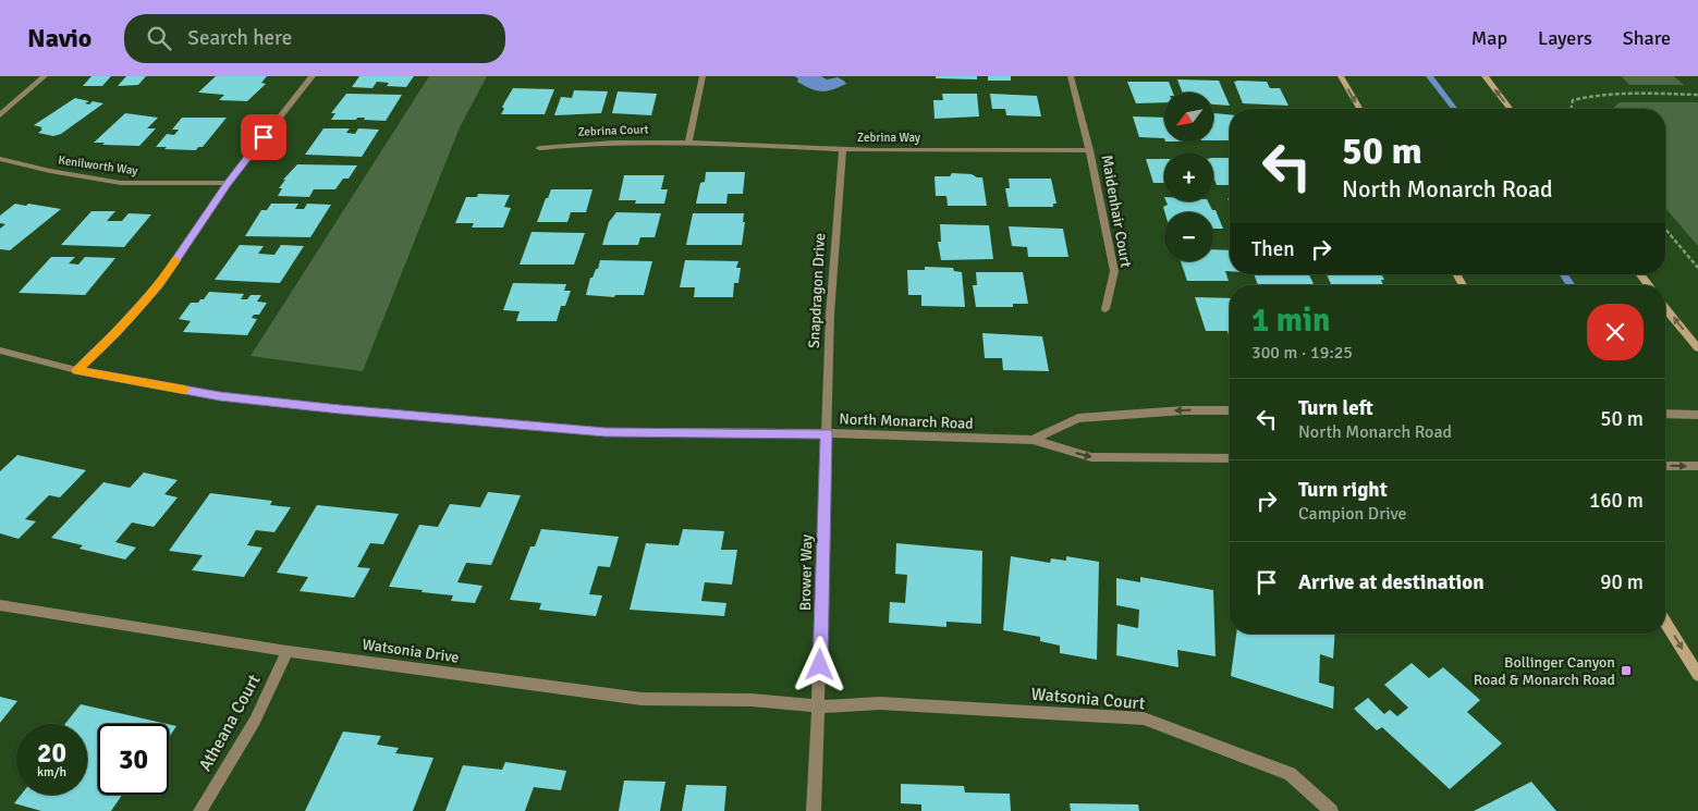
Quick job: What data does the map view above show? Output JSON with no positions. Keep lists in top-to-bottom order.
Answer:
{
  "streets": {
    "street": [
      "Zebrina Court",
      "Zebrina Way",
      "Kenilworth Way",
      "Maidenhair Court",
      "Snapdragon Drive",
      "North Monarch Road",
      "Brower Way",
      "Watsonia Drive",
      "Watsonia Court",
      "Atheana Court"
    ]
  },
  "crossings": [
    ["Zebrina Court", "Zebrina Way"],
    ["Zebrina Way", "Maidenhair Court"],
    ["Zebrina Way", "Snapdragon Drive"],
    ["Snapdragon Drive", "North Monarch Road"],
    ["Snapdragon Drive", "Brower Way"],
    ["North Monarch Road", "Brower Way"],
    ["Brower Way", "Watsonia Drive"],
    ["Brower Way", "Watsonia Court"],
    ["Watsonia Drive", "Watsonia Court"],
    ["Watsonia Drive", "Atheana Court"]
  ],
  "places": {
    "transit": ["Bollinger Canyon Road & Monarch Road"]
  },
  "north": "bottom left",
  "page": {
    "header": "Navio",
    "search": "Search here",
    "nav": ["Map", "Layers", "Share"],
    "map_buttons": ["+", "−"],
    "turn": ["50 m", "North Monarch Road"],
    "then": "Then",
    "heading": ["1 min", "300 m · 19:25"],
    "list": [
      {
        "name": "Turn left",
        "note": "North Monarch Road",
        "value": "50 m"
      },
      {
        "name": "Turn right",
        "note": "Campion Drive",
        "value": "160 m"
      },
      {
        "name": "Arrive at destination",
        "value": "90 m"
      }
    ],
    "speed": "20 km/h",
    "limit": "30"
  }
}
